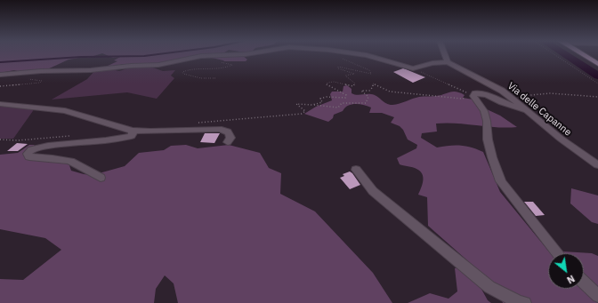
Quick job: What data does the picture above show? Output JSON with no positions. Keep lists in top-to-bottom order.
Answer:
{
  "streets": {
    "street": ["Via delle Capanne"]
  },
  "north": "bottom right"
}
